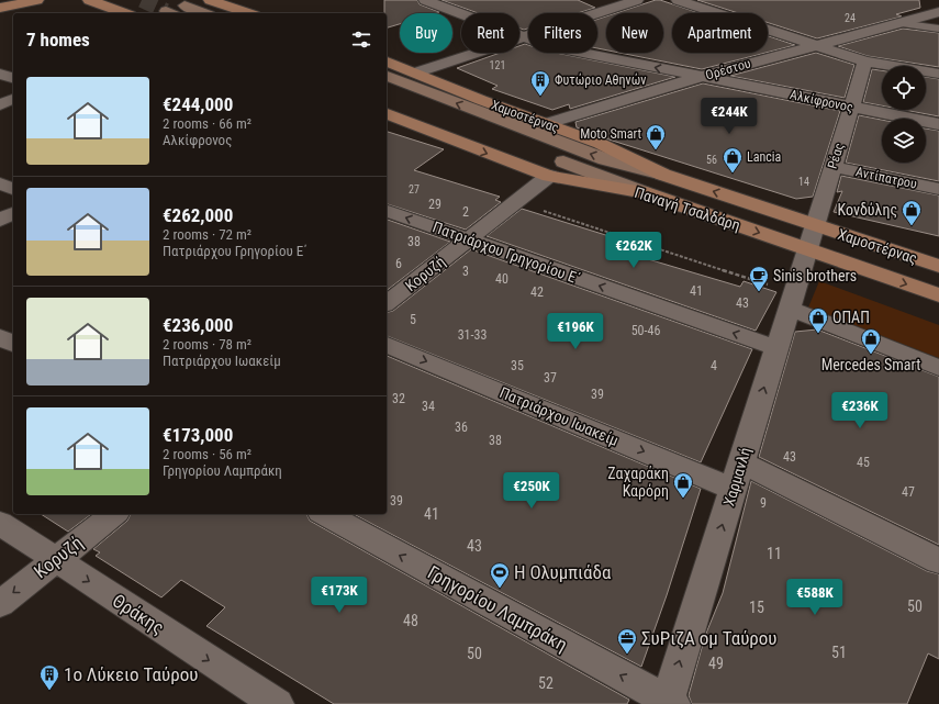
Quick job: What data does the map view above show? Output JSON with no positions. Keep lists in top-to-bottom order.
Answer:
{
  "streets": {
    "main road": ["Χαμοστέρνας", "Παναγή Τσαλδάρη"],
    "street": [
      "Ορέστου",
      "Αλκίφρονος",
      "Ρέας",
      "Αντίπατρου",
      "Πατριάρχου Γρηγορίου Ε΄",
      "Κορυζή",
      "Πατριάρχου Ιωακείμ",
      "Χαρμανλή",
      "Γρηγορίου Λαμπράκη",
      "Θράκης"
    ]
  },
  "crossings": [
    ["Ορέστου", "Αλκίφρονος"],
    ["Ορέστου", "Χαμοστέρνας"],
    ["Αλκίφρονος", "Ρέας"],
    ["Χαμοστέρνας", "Ρέας"],
    ["Χαμοστέρνας", "Παναγή Τσαλδάρη"],
    ["Χαμοστέρνας", "Χαρμανλή"],
    ["Ρέας", "Αντίπατρου"],
    ["Ρέας", "Παναγή Τσαλδάρη"],
    ["Ρέας", "Χαρμανλή"],
    ["Παναγή Τσαλδάρη", "Κορυζή"],
    ["Παναγή Τσαλδάρη", "Χαρμανλή"],
    ["Πατριάρχου Γρηγορίου Ε΄", "Κορυζή"],
    ["Πατριάρχου Γρηγορίου Ε΄", "Χαρμανλή"],
    ["Κορυζή", "Θράκης"],
    ["Πατριάρχου Ιωακείμ", "Χαρμανλή"],
    ["Χαρμανλή", "Γρηγορίου Λαμπράκη"]
  ],
  "one_way": [
    "Πατριάρχου Γρηγορίου Ε΄",
    "Πατριάρχου Ιωακείμ",
    "Χαρμανλή",
    "Γρηγορίου Λαμπράκη",
    "Θράκης"
  ],
  "places": {
    "building": ["Φυτώριο Αθηνών", "1ο Λύκειο Ταύρου"],
    "shop": [
      "Moto Smart",
      "Lancia",
      "Κονδύλης",
      "ΟΠΑΠ",
      "Mercedes Smart",
      "Ζαχαράκη Καρόρη"
    ],
    "cafe": ["Sinis brothers"],
    "sports": ["Η Ολυμπιάδα"],
    "office": ["ΣυΡιζΑ ομ Ταύρου"]
  },
  "house_numbers": [
    "24",
    "121",
    "56",
    "14",
    "27",
    "29",
    "2",
    "38",
    "6",
    "3",
    "40",
    "41",
    "42",
    "43",
    "5",
    "50-46",
    "31-33",
    "35",
    "4",
    "37",
    "39",
    "32",
    "34",
    "36",
    "38",
    "43",
    "45",
    "47",
    "39",
    "9",
    "41",
    "43",
    "11",
    "50",
    "15",
    "48",
    "51",
    "50",
    "49",
    "52"
  ],
  "page": {
    "chip": [
      "Buy",
      "Rent",
      "Filters",
      "New",
      "Apartment"
    ],
    "heading": "7 homes",
    "list": [
      {
        "name": "€244,000",
        "note": "2 rooms · 66 m² · Αλκίφρονος"
      },
      {
        "name": "€262,000",
        "note": "2 rooms · 72 m² · Πατριάρχου Γρηγορίου Ε΄"
      },
      {
        "name": "€236,000",
        "note": "2 rooms · 78 m² · Πατριάρχου Ιωακείμ"
      },
      {
        "name": "€173,000",
        "note": "2 rooms · 56 m² · Γρηγορίου Λαμπράκη"
      }
    ],
    "price": [
      "€244K",
      "€262K",
      "€196K",
      "€236K",
      "€250K",
      "€173K",
      "€588K"
    ]
  }
}
